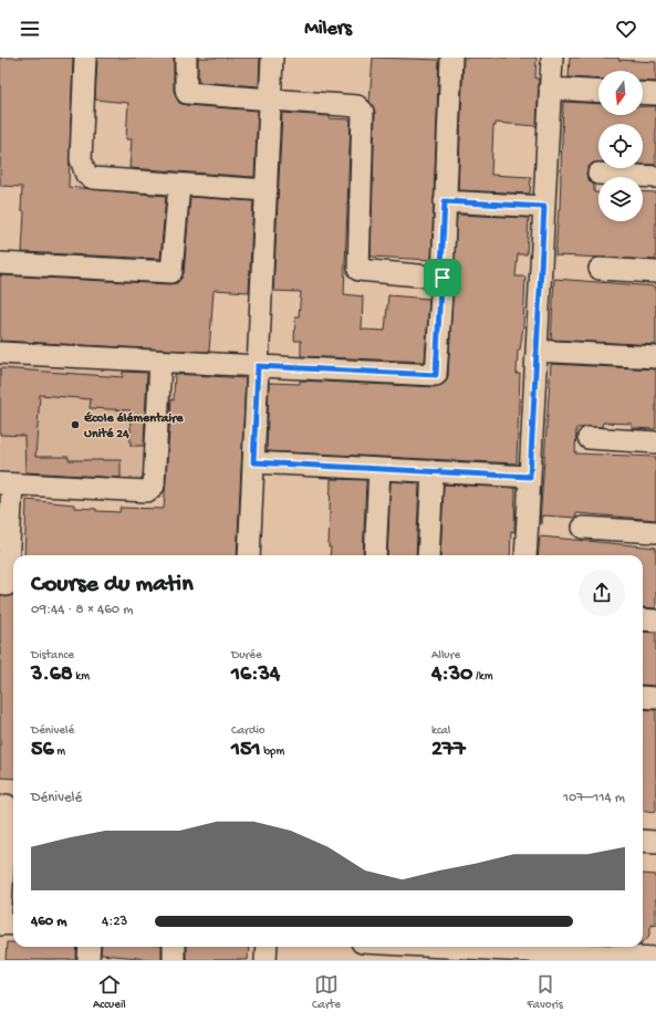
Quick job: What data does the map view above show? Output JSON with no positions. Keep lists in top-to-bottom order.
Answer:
{
  "places": ["École élémentaire Unité 24"],
  "north": "bottom",
  "page": {
    "header": "Milers",
    "heading": ["Course du matin", "09:44 · 8 × 460 m"],
    "stats": [
      ["Distance", "3.68 km"],
      ["Durée", "16:34"],
      ["Allure", "4:30 /km"],
      ["Dénivelé", "56 m"],
      ["Cardio", "151 bpm"],
      ["kcal", "277"]
    ],
    "chart": ["Dénivelé", "107–114 m"],
    "list": [
      {
        "name": "460 m",
        "note": "4:23"
      }
    ],
    "tabs": ["Accueil", "Carte", "Favoris"]
  }
}
